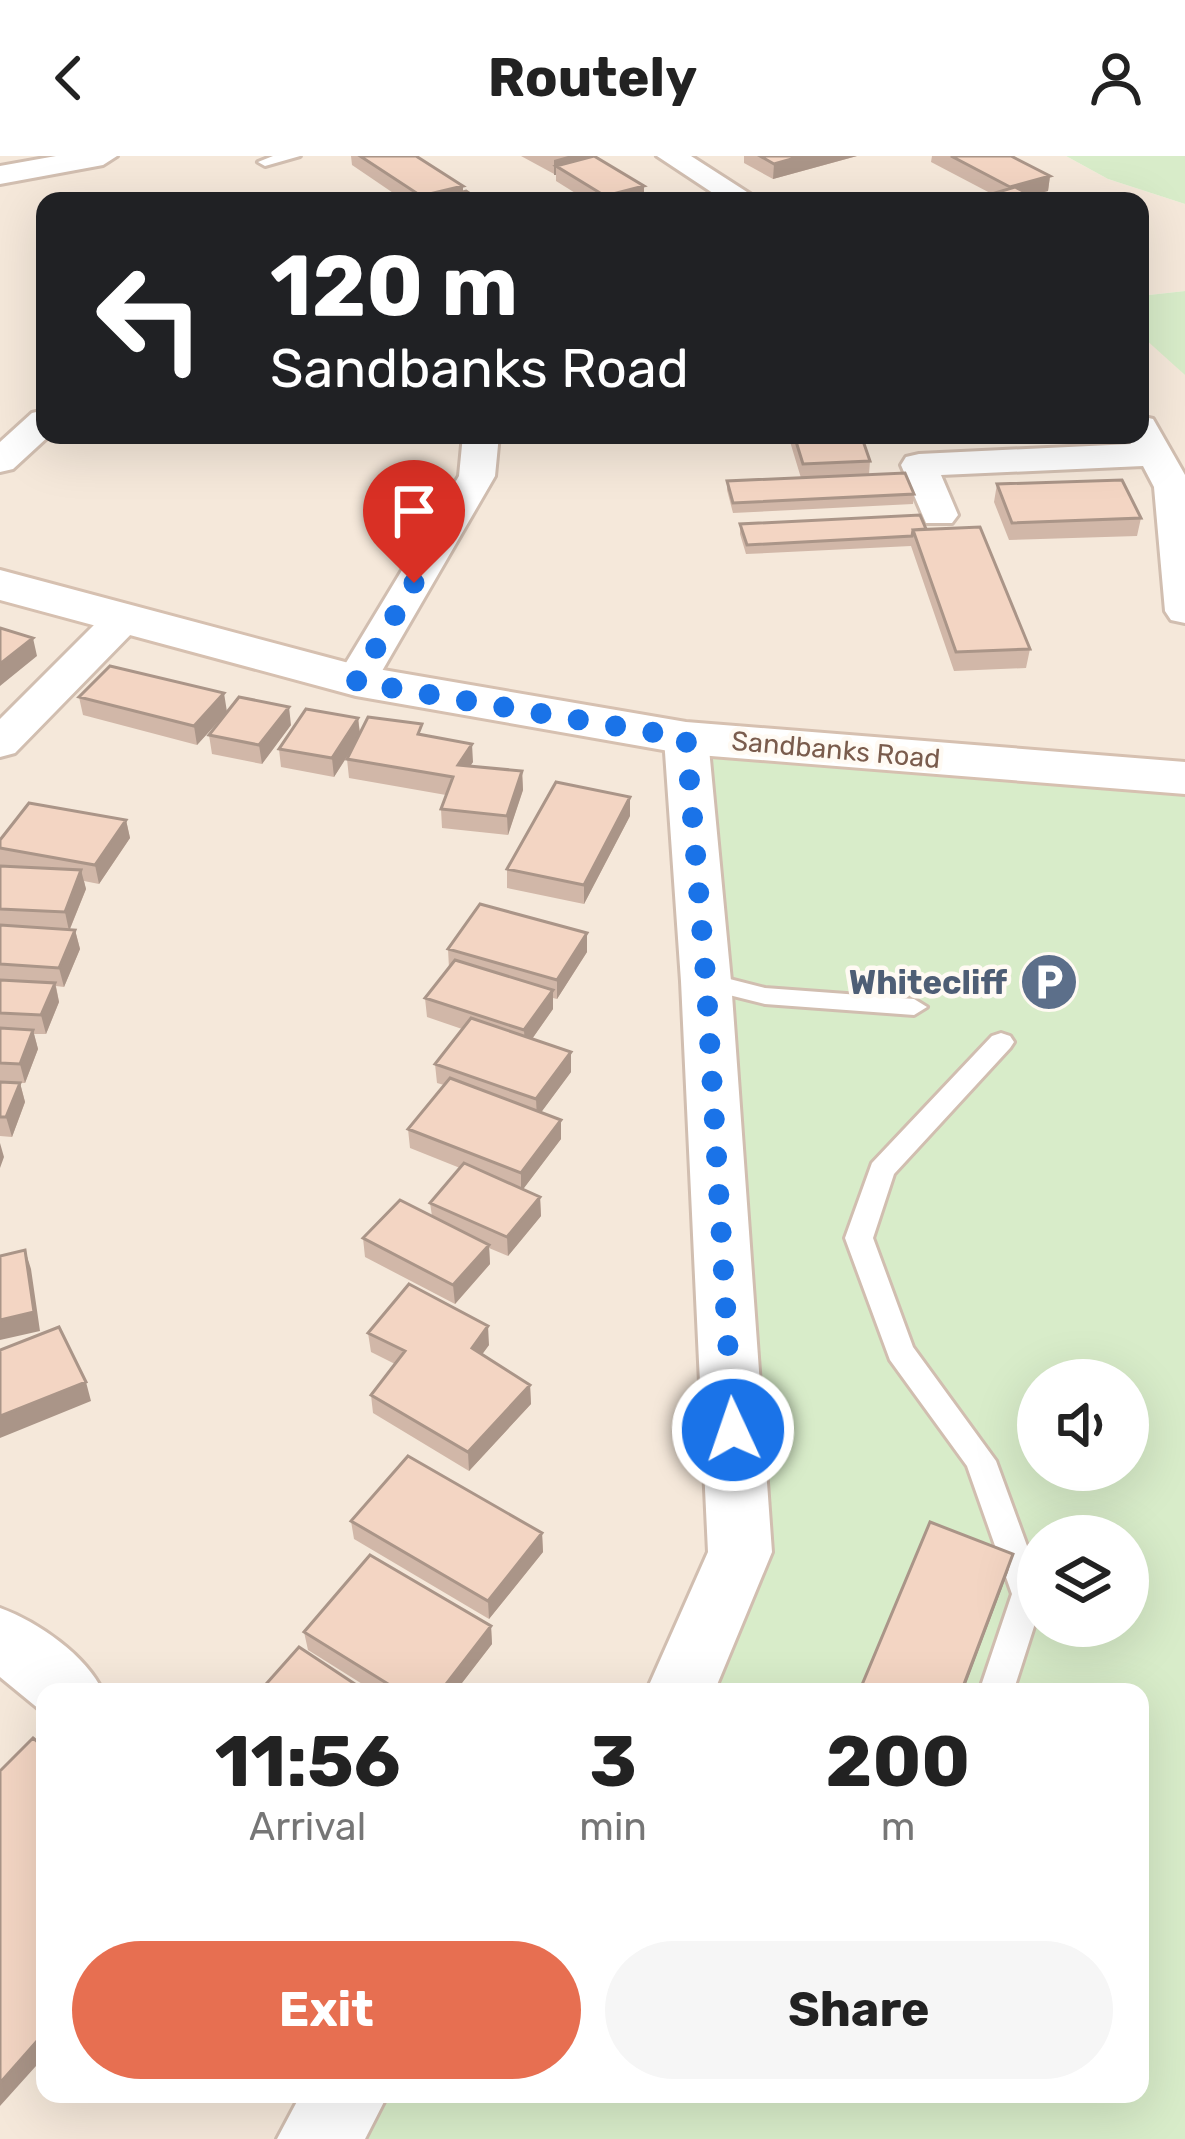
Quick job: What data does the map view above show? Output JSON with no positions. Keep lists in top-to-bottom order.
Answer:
{
  "streets": {
    "main road": ["Sandbanks Road"]
  },
  "places": {
    "parking": ["Whitecliff"]
  },
  "page": {
    "header": "Routely",
    "turn": ["120 m", "Sandbanks Road"],
    "eta": [
      "11:56",
      "Arrival",
      "3",
      "min",
      "200",
      "m"
    ],
    "buttons": ["Exit", "Share"]
  }
}
